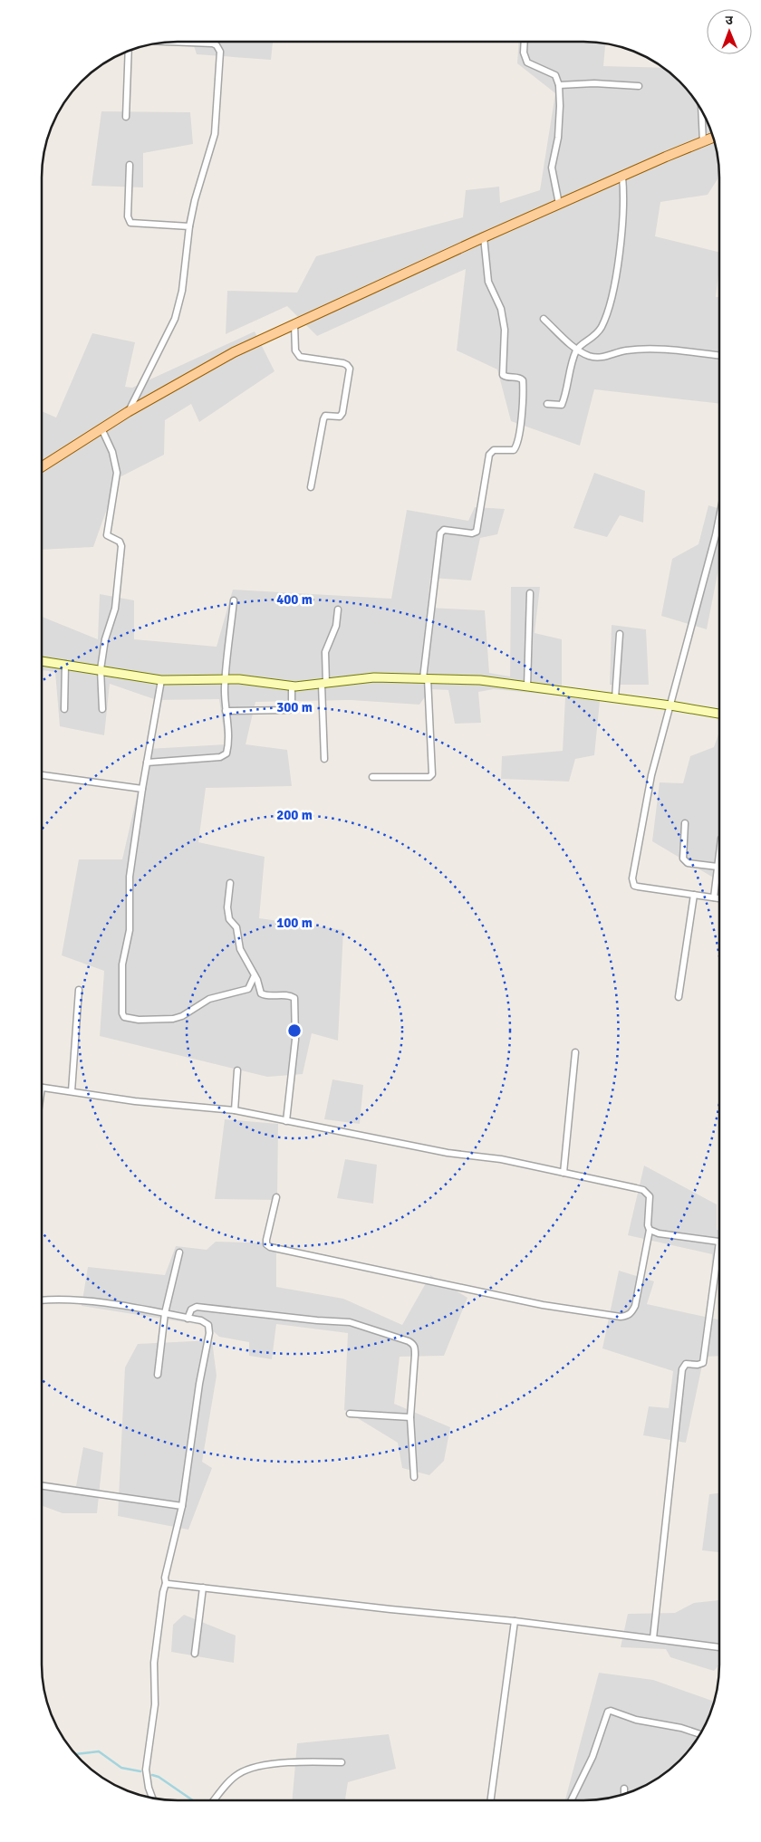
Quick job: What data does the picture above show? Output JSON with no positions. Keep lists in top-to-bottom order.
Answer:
{
  "north": "top",
  "rings": [
    "400 m",
    "300 m",
    "200 m",
    "100 m"
  ]
}
